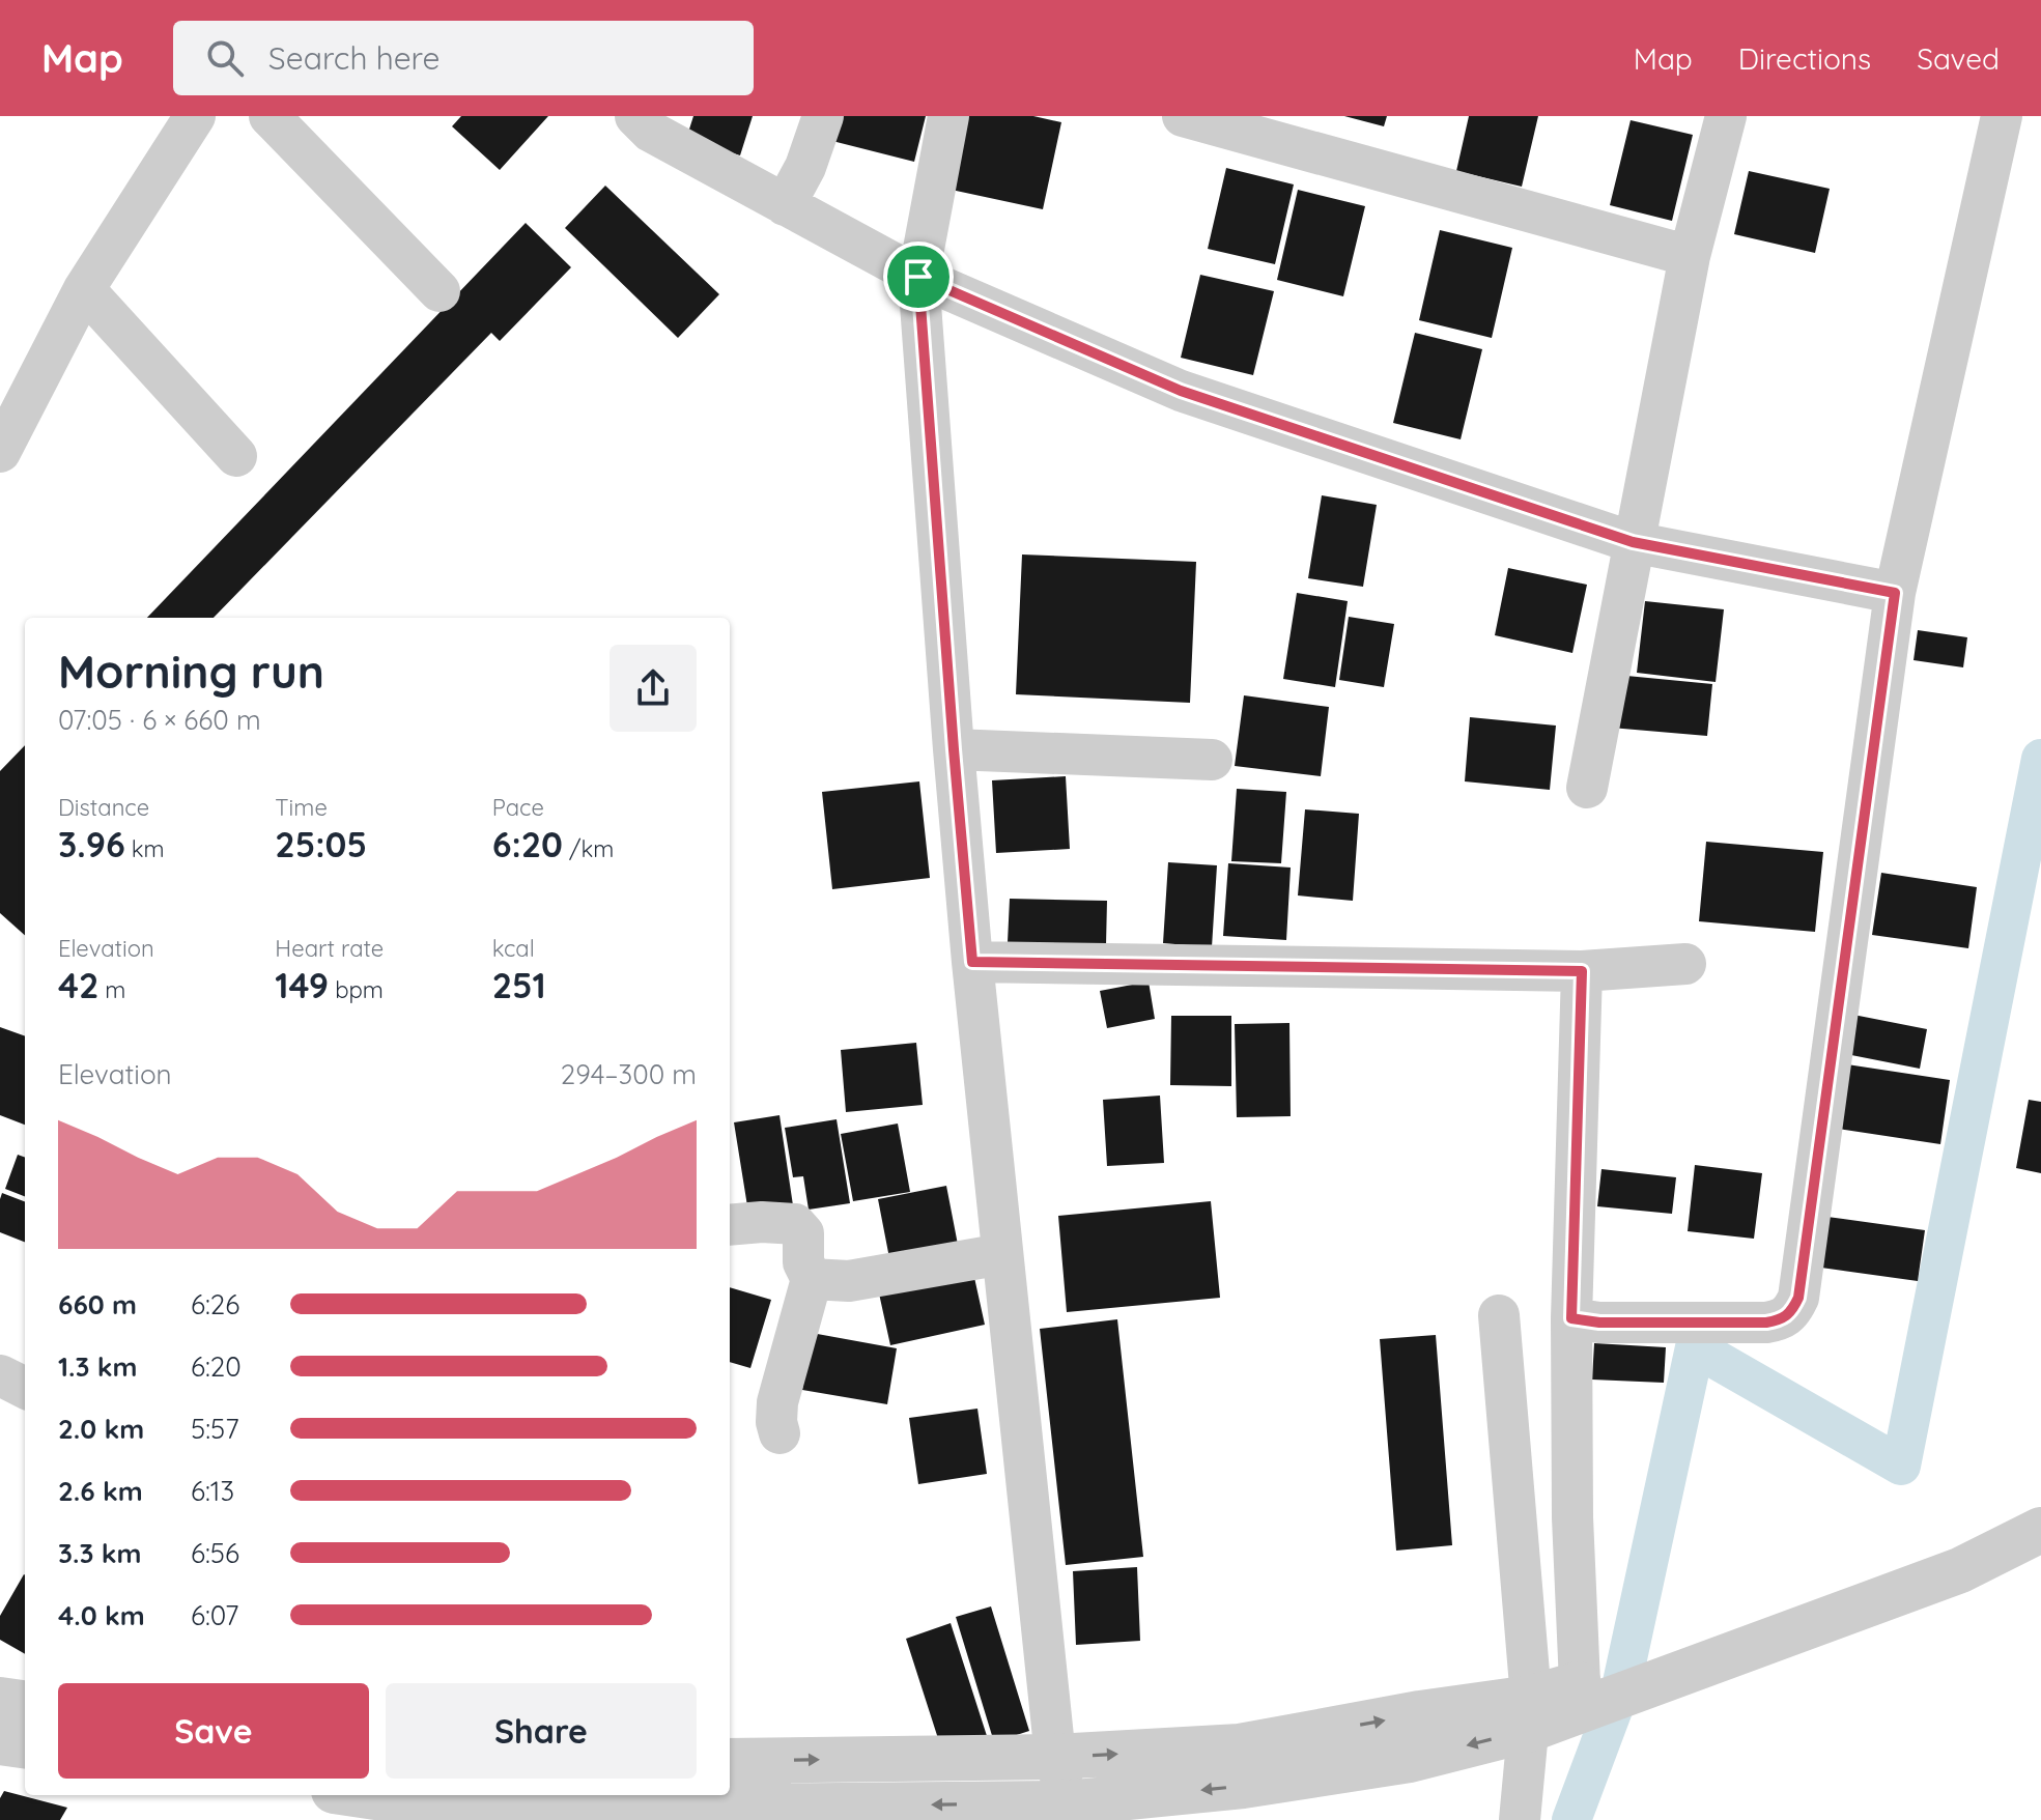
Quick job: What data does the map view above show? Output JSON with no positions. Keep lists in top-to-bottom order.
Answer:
{
  "page": {
    "header": "Map",
    "search": "Search here",
    "nav": ["Map", "Directions", "Saved"],
    "heading": ["Morning run", "07:05 · 6 × 660 m"],
    "stats": [
      ["Distance", "3.96 km"],
      ["Time", "25:05"],
      ["Pace", "6:20 /km"],
      ["Elevation", "42 m"],
      ["Heart rate", "149 bpm"],
      ["kcal", "251"]
    ],
    "chart": ["Elevation", "294–300 m"],
    "list": [
      {
        "name": "660 m",
        "note": "6:26"
      },
      {
        "name": "1.3 km",
        "note": "6:20"
      },
      {
        "name": "2.0 km",
        "note": "5:57"
      },
      {
        "name": "2.6 km",
        "note": "6:13"
      },
      {
        "name": "3.3 km",
        "note": "6:56"
      },
      {
        "name": "4.0 km",
        "note": "6:07"
      }
    ],
    "buttons": ["Save", "Share"]
  }
}
